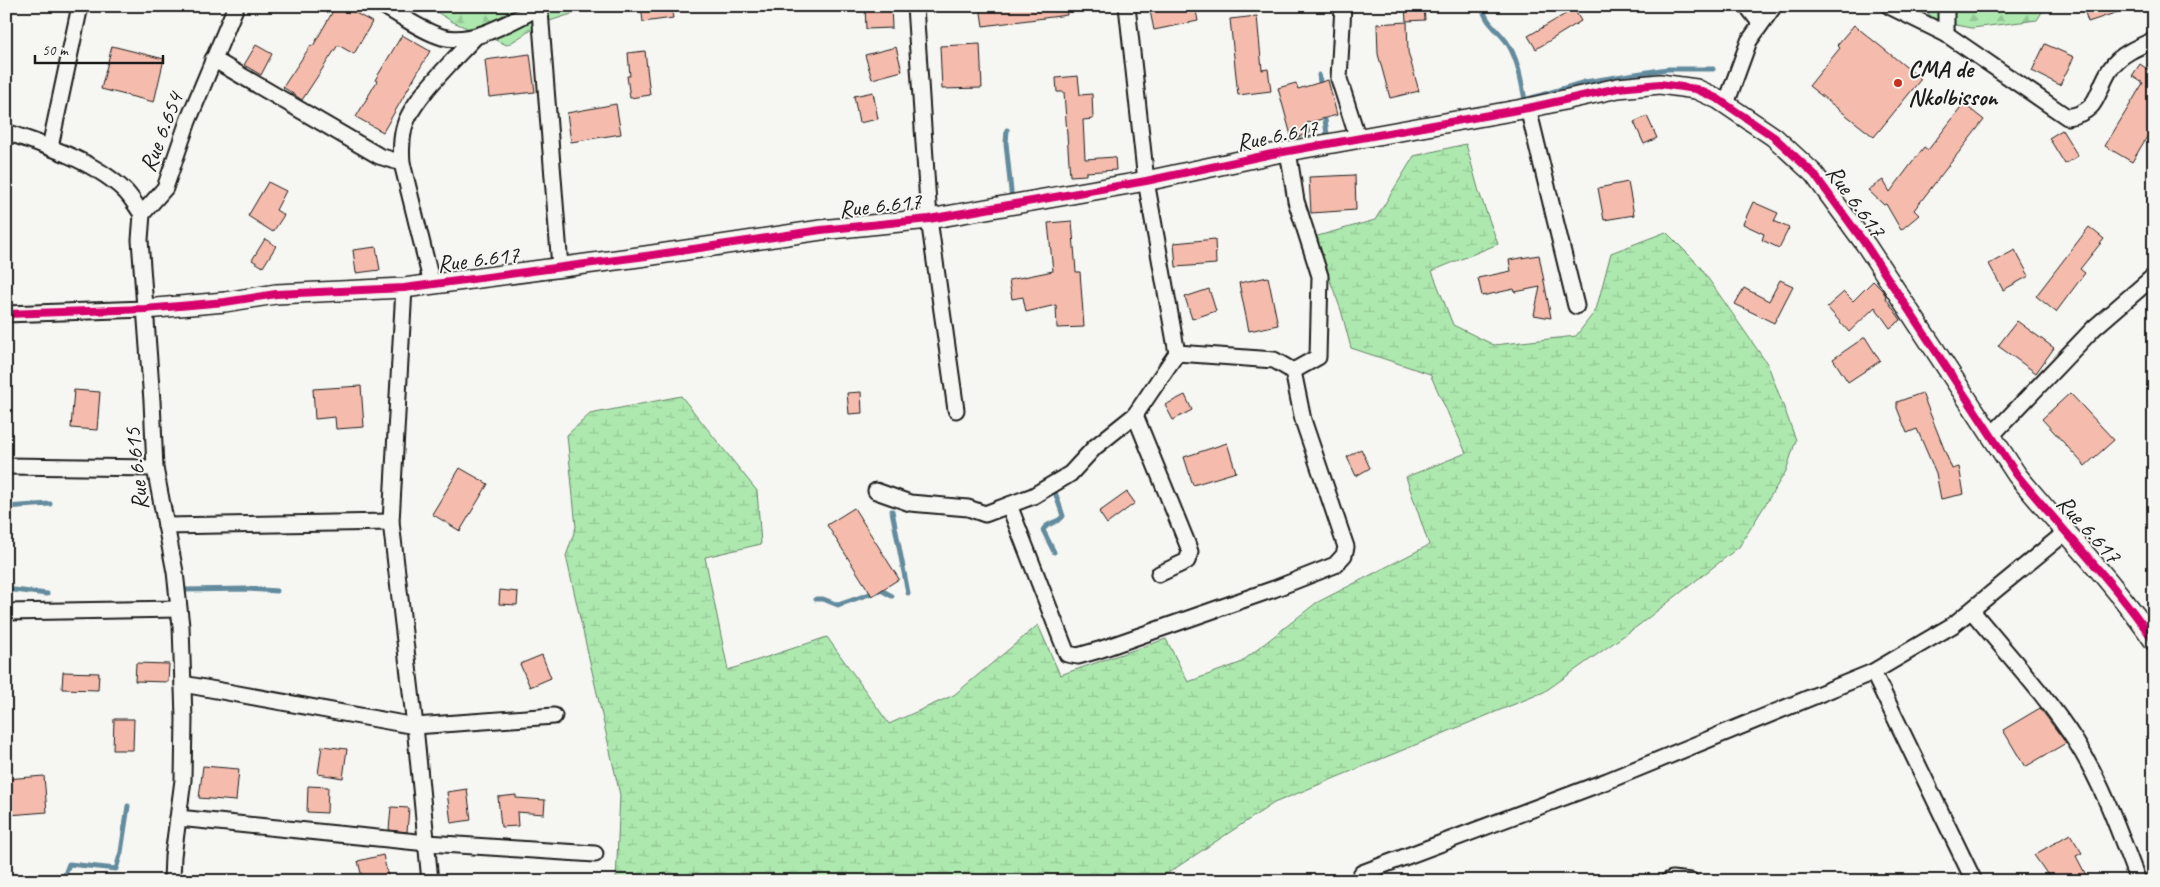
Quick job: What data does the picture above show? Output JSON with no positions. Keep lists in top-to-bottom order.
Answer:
{
  "streets": {
    "street": ["Rue 6.654", "Rue 6.617", "Rue 6.615"]
  },
  "crossings": [
    ["Rue 6.654", "Rue 6.615"],
    ["Rue 6.617", "Rue 6.615"]
  ],
  "places": ["CMA de Nkolbisson"],
  "scale_bar": "50 m"
}
